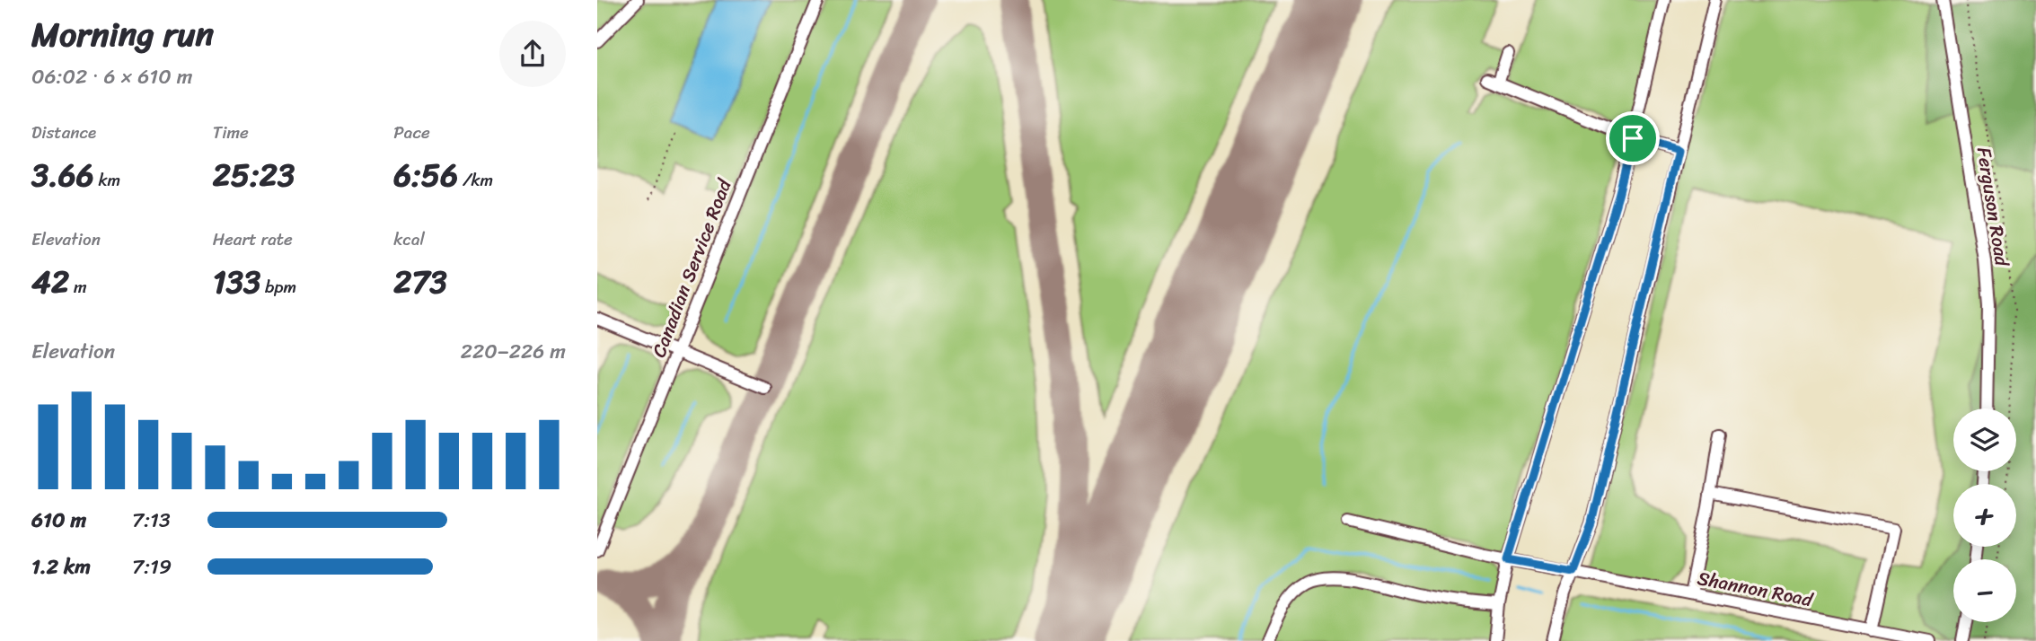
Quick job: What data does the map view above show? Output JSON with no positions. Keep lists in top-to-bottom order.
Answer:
{
  "streets": {
    "street": ["Ferguson Road", "Canadian Service Road", "Shannon Road"]
  },
  "page": {
    "heading": ["Morning run", "06:02 · 6 × 610 m"],
    "stats": [
      ["Distance", "3.66 km"],
      ["Time", "25:23"],
      ["Pace", "6:56 /km"],
      ["Elevation", "42 m"],
      ["Heart rate", "133 bpm"],
      ["kcal", "273"]
    ],
    "chart": ["Elevation", "220–226 m"],
    "map_buttons": ["+", "−"],
    "list": [
      {
        "name": "610 m",
        "note": "7:13"
      },
      {
        "name": "1.2 km",
        "note": "7:19"
      }
    ]
  }
}
